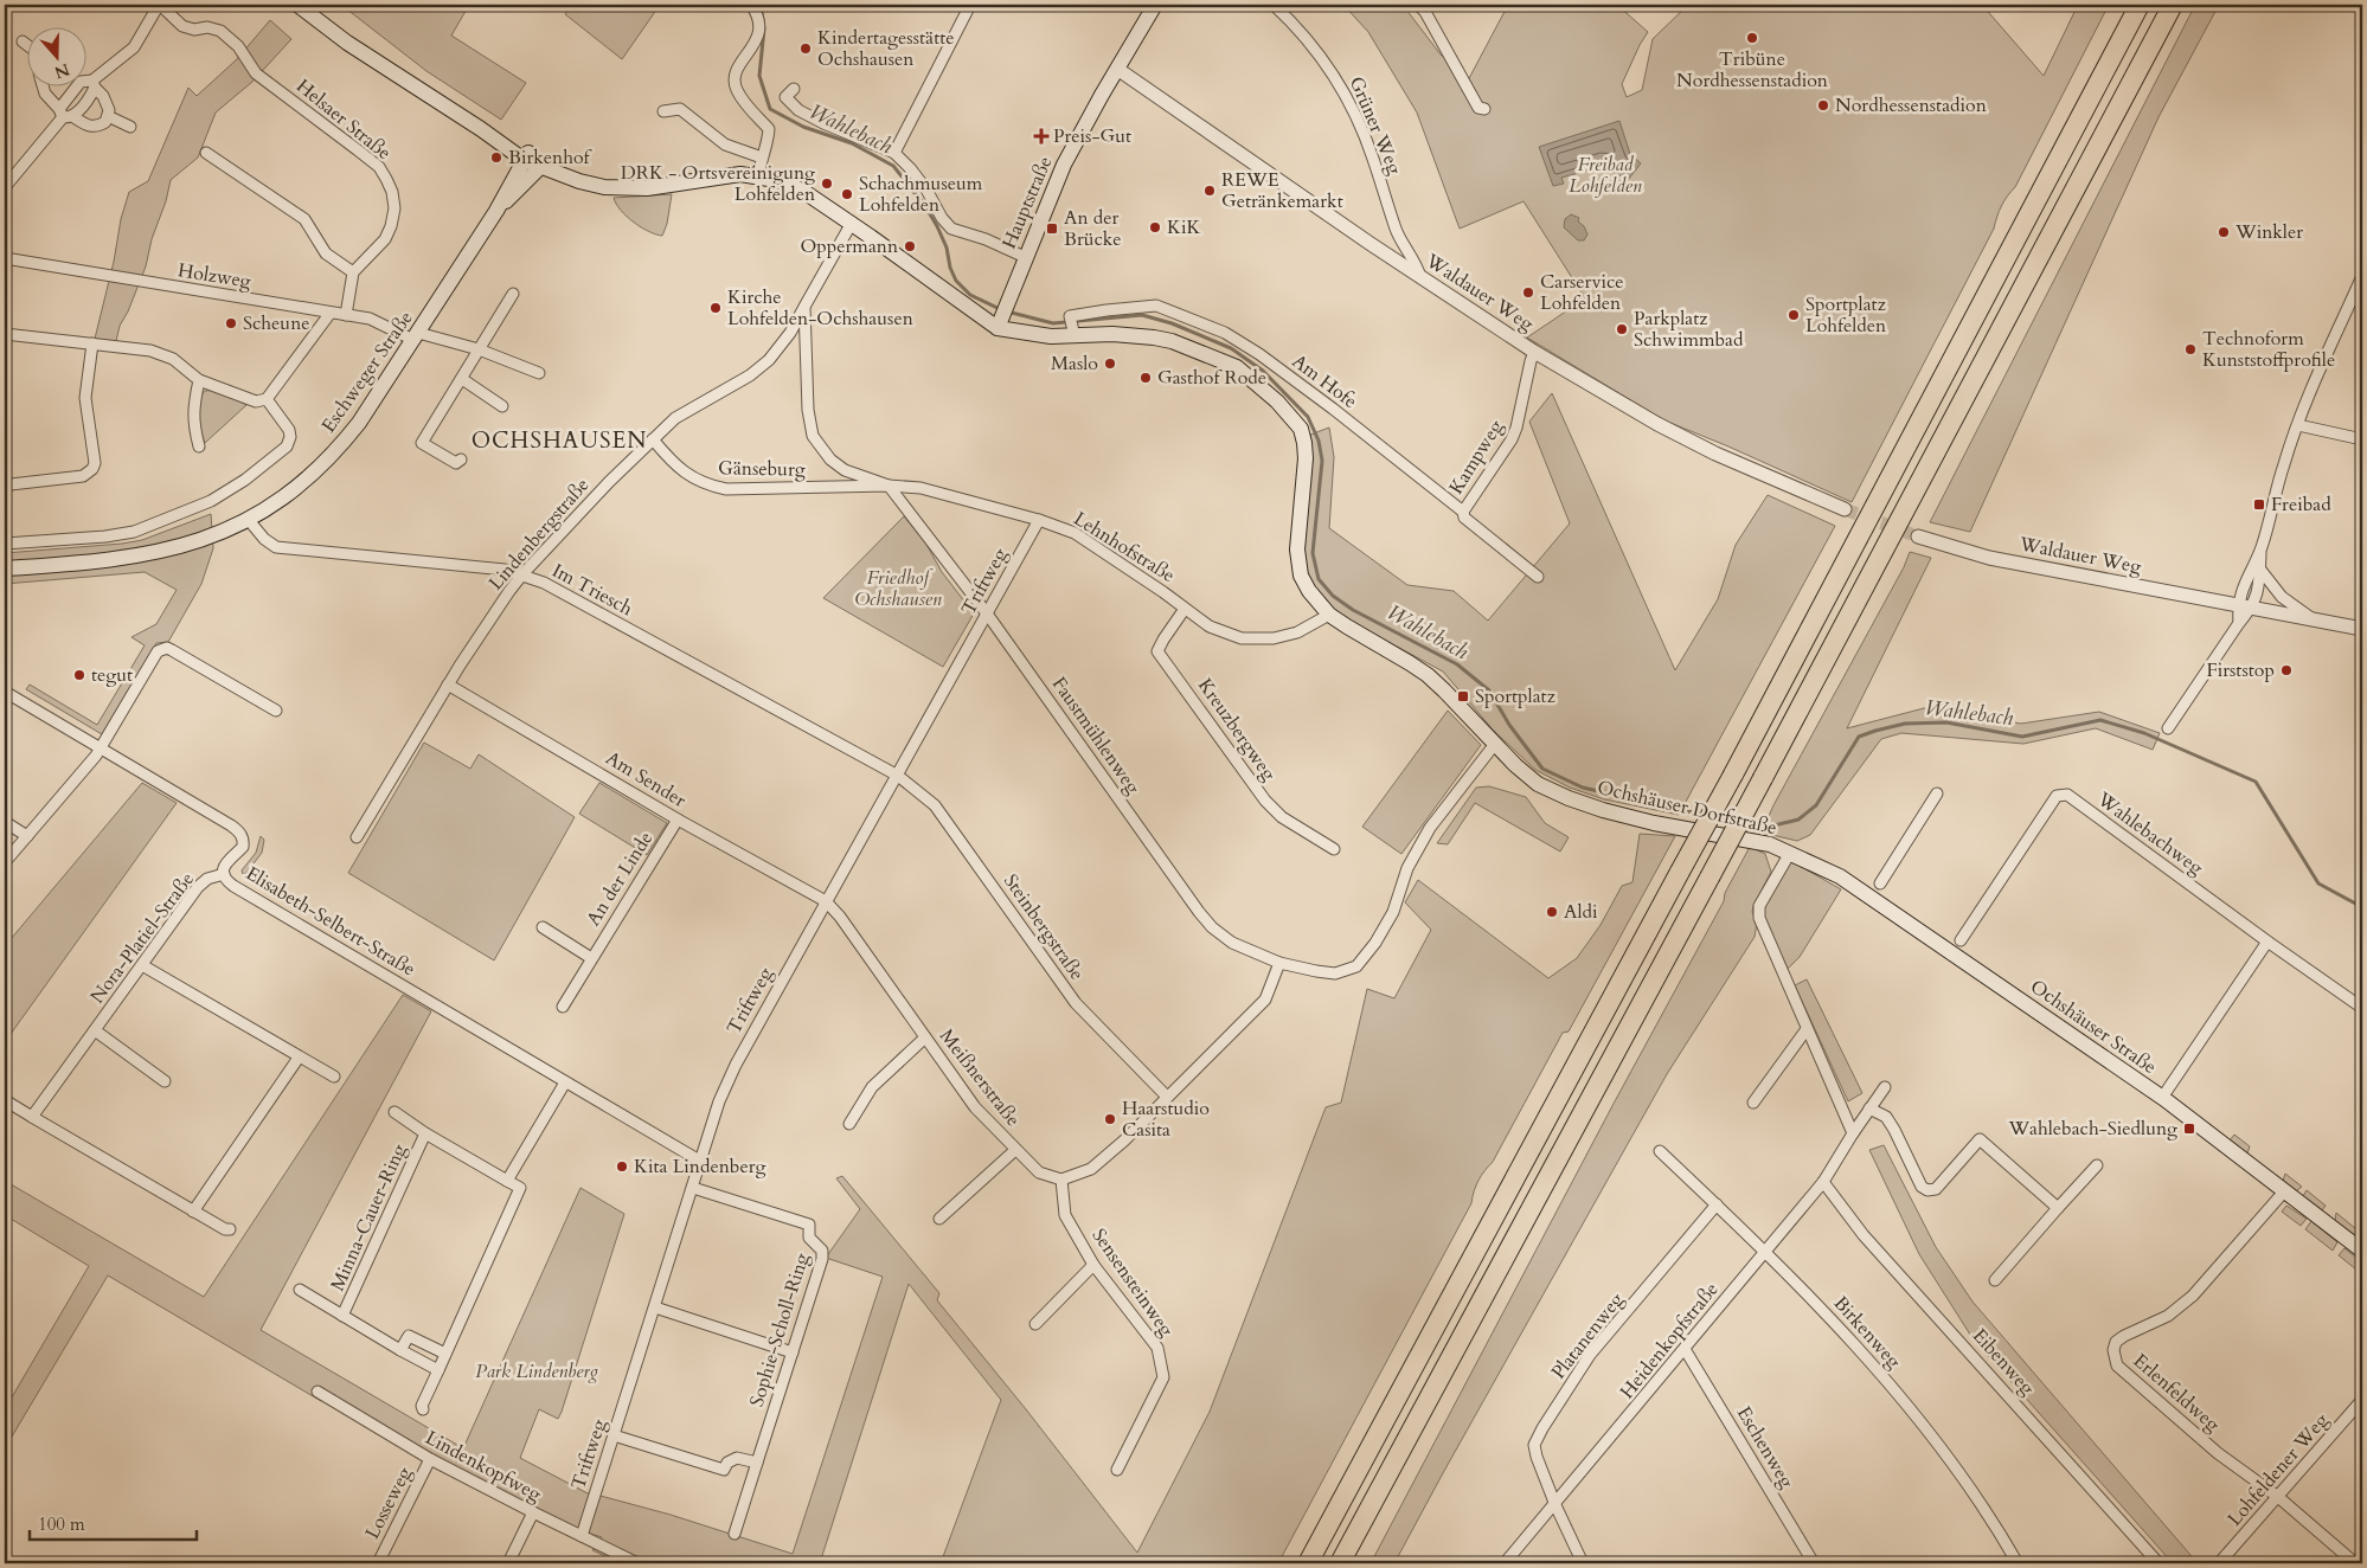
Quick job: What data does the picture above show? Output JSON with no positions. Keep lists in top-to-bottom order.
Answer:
{
  "streets": {
    "main road": [
      "Hauptstraße",
      "Eschweger Straße",
      "Ochshäuser Dorfstraße",
      "Ochshäuser Straße"
    ],
    "street": [
      "Helsaer Straße",
      "Grüner Weg",
      "Holzweg",
      "Waldauer Weg",
      "Am Hofe",
      "Kampweg",
      "Gänseburg",
      "Lindenbergstraße",
      "Lehnhofstraße",
      "Triftweg",
      "Im Triesch",
      "Kreuzbergweg",
      "Faustmühlenweg",
      "Am Sender",
      "Wahlebachweg",
      "An der Linde",
      "Elisabeth-Selbert-Straße",
      "Steinbergstraße",
      "Nora-Platiel-Straße",
      "Meißnerstraße",
      "Minna-Cauer-Ring",
      "Sensensteinweg",
      "Sophie-Scholl-Ring",
      "Birkenweg",
      "Platanenweg",
      "Heidenkopfstraße",
      "Eibenweg",
      "Erlenfeldweg",
      "Eschenweg",
      "Lindenkopfweg",
      "Lohfeldener Weg",
      "Losseweg"
    ]
  },
  "crossings": [
    ["Grüner Weg", "Waldauer Weg"],
    ["Hauptstraße", "Waldauer Weg"],
    ["Hauptstraße", "Ochshäuser Dorfstraße"],
    ["Holzweg", "Eschweger Straße"],
    ["Waldauer Weg", "Kampweg"],
    ["Eschweger Straße", "Im Triesch"],
    ["Eschweger Straße", "Ochshäuser Dorfstraße"],
    ["Am Hofe", "Kampweg"],
    ["Am Hofe", "Ochshäuser Dorfstraße"],
    ["Gänseburg", "Lindenbergstraße"],
    ["Gänseburg", "Lehnhofstraße"],
    ["Gänseburg", "Faustmühlenweg"],
    ["Lindenbergstraße", "Im Triesch"],
    ["Lindenbergstraße", "Am Sender"],
    ["Lehnhofstraße", "Triftweg"],
    ["Lehnhofstraße", "Kreuzbergweg"],
    ["Lehnhofstraße", "Faustmühlenweg"],
    ["Lehnhofstraße", "Ochshäuser Dorfstraße"],
    ["Triftweg", "Im Triesch"],
    ["Triftweg", "Faustmühlenweg"],
    ["Triftweg", "Am Sender"],
    ["Triftweg", "Elisabeth-Selbert-Straße"],
    ["Triftweg", "Steinbergstraße"],
    ["Triftweg", "Meißnerstraße"],
    ["Triftweg", "Sophie-Scholl-Ring"],
    ["Triftweg", "Lindenkopfweg"],
    ["Im Triesch", "Steinbergstraße"],
    ["Faustmühlenweg", "Ochshäuser Dorfstraße"],
    ["Am Sender", "An der Linde"],
    ["Am Sender", "Meißnerstraße"],
    ["Ochshäuser Dorfstraße", "Ochshäuser Straße"],
    ["Elisabeth-Selbert-Straße", "Nora-Platiel-Straße"],
    ["Ochshäuser Straße", "Erlenfeldweg"],
    ["Meißnerstraße", "Sensensteinweg"],
    ["Birkenweg", "Platanenweg"],
    ["Birkenweg", "Heidenkopfstraße"],
    ["Platanenweg", "Heidenkopfstraße"],
    ["Heidenkopfstraße", "Eibenweg"],
    ["Heidenkopfstraße", "Eschenweg"],
    ["Erlenfeldweg", "Lohfeldener Weg"],
    ["Lindenkopfweg", "Losseweg"]
  ],
  "districts": ["OCHSHAUSEN"],
  "water": ["Wahlebach"],
  "parks": ["Freibad Lohfelden", "Friedhof Ochshausen", "Park Lindenberg"],
  "places": {
    "other": [
      "Tribüne Nordhessenstadion",
      "Kindertagesstätte Ochshausen",
      "Nordhessenstadion",
      "Birkenhof",
      "DRK - Ortsvereinigung Lohfelden",
      "REWE Getränkemarkt",
      "Schachmuseum Lohfelden",
      "KiK",
      "Winkler",
      "Oppermann",
      "Carservice Lohfelden",
      "Kirche Lohfelden-Ochshausen",
      "Sportplatz Lohfelden",
      "Scheune",
      "Parkplatz Schwimmbad",
      "Technoform Kunststoffprofile",
      "Maslo",
      "Gasthof Rode",
      "Firststop",
      "tegut",
      "Aldi",
      "Haarstudio Casita",
      "Kita Lindenberg"
    ],
    "health": ["Preis-Gut"],
    "transit": [
      "An der Brücke",
      "Freibad",
      "Sportplatz",
      "Wahlebach-Siedlung"
    ]
  },
  "scale_bar": "100 m",
  "north": "bottom"
}
